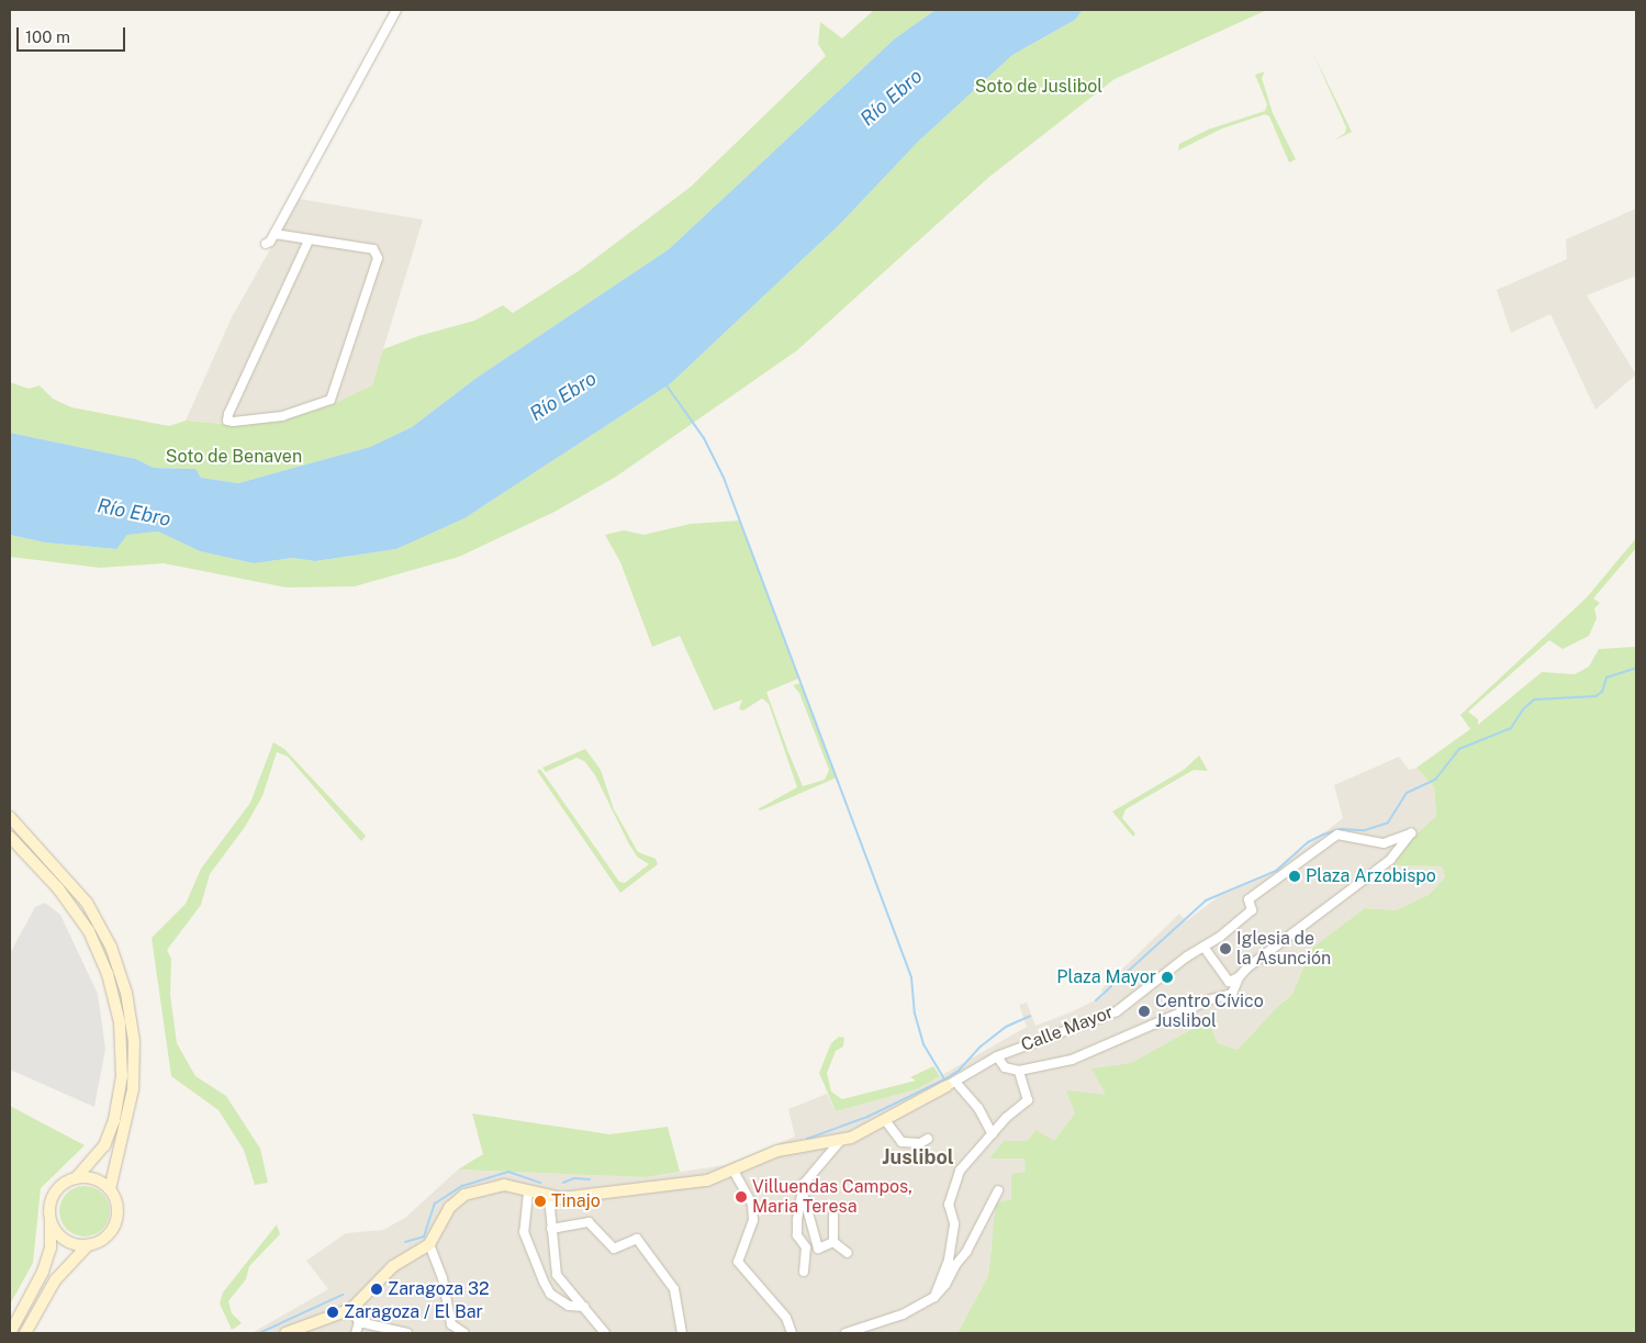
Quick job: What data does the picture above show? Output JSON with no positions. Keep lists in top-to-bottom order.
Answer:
{
  "streets": {
    "street": ["Calle Mayor"]
  },
  "districts": ["Juslibol"],
  "water": ["Río Ebro"],
  "parks": ["Soto de Juslibol", "Soto de Benaven"],
  "places": [
    "Plaza Arzobispo",
    "Iglesia de la Asunción",
    "Plaza Mayor",
    "Centro Cívico Juslibol",
    "Villuendas Campos, Maria Teresa",
    "Tinajo",
    "Zaragoza 32",
    "Zaragoza / El Bar"
  ],
  "scale_bar": "100 m"
}
